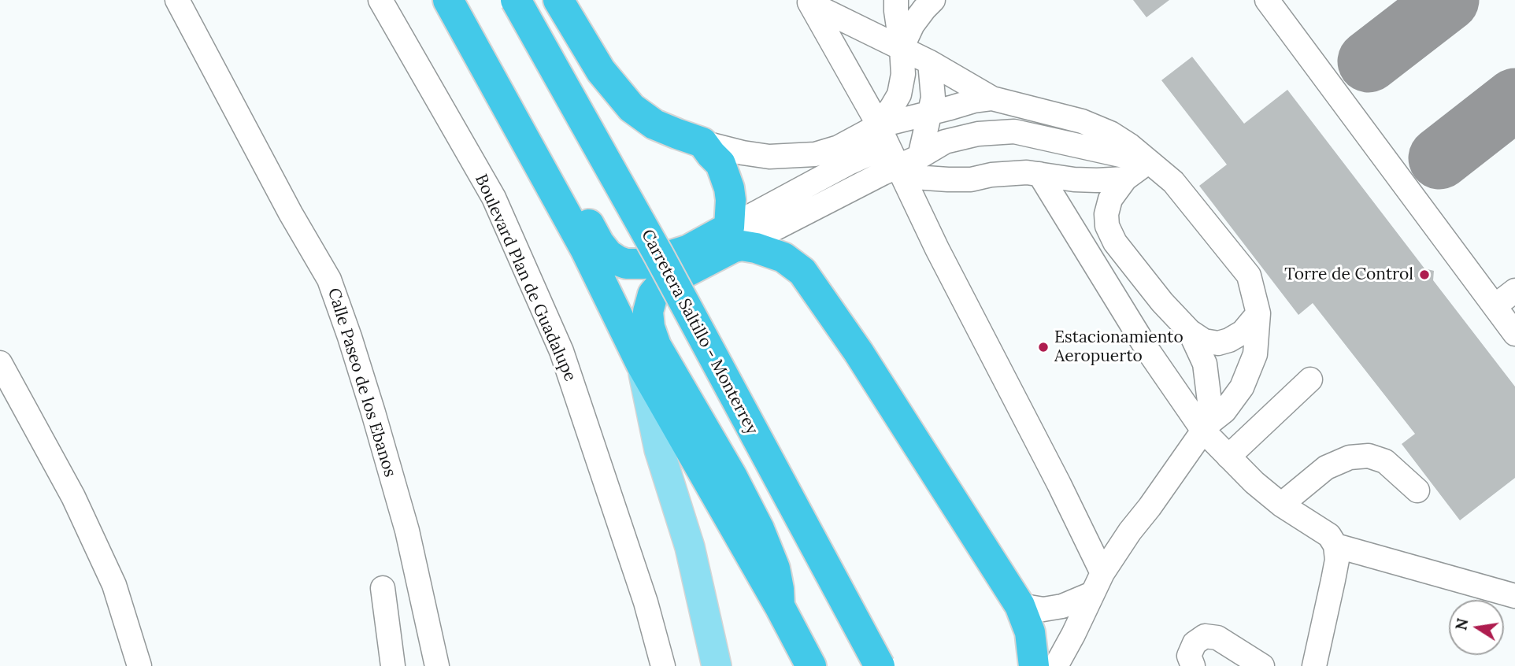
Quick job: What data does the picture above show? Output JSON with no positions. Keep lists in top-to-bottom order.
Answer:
{
  "streets": {
    "highway": ["Carretera Saltillo - Monterrey"],
    "street": ["Boulevard Plan de Guadalupe", "Calle Paseo de los Ebanos"]
  },
  "places": ["Torre de Control", "Estacionamiento Aeropuerto"],
  "north": "left"
}
